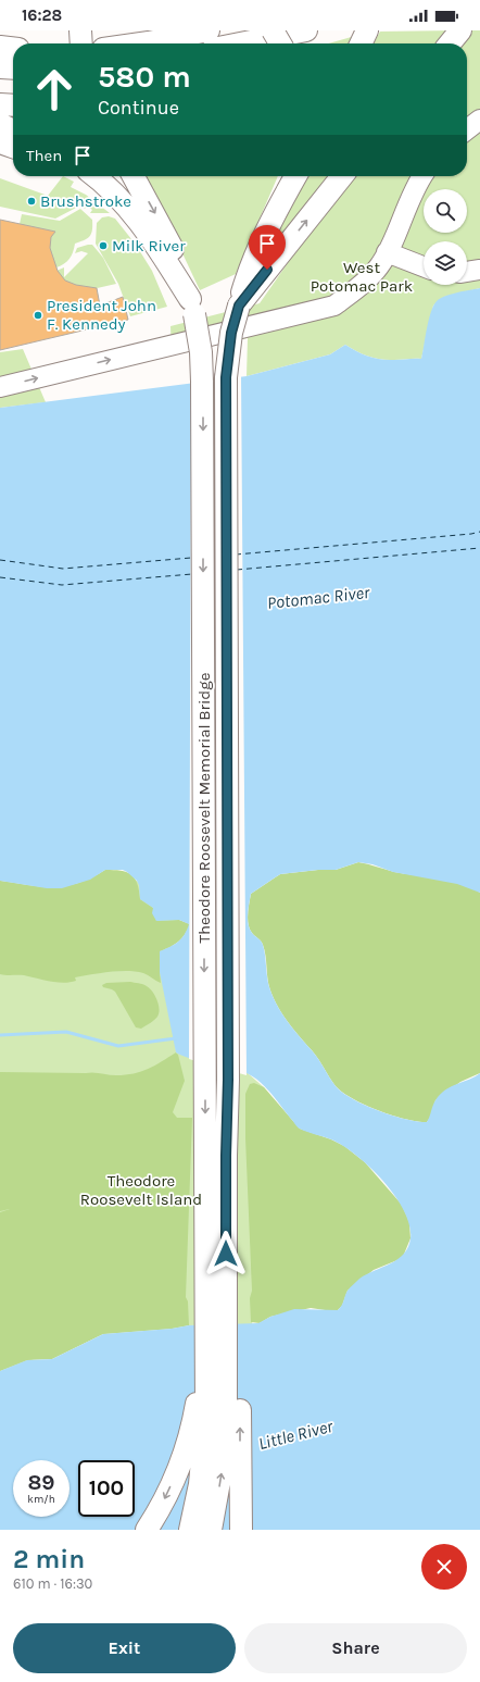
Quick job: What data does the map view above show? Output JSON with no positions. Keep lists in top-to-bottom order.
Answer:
{
  "streets": {
    "highway": ["Theodore Roosevelt Memorial Bridge"]
  },
  "water": ["Potomac River", "Little River"],
  "parks": ["West Potomac Park", "Theodore Roosevelt Island"],
  "places": ["Brushstroke", "Milk River", "President John F. Kennedy"],
  "page": {
    "status": "16:28",
    "turn": ["580 m", "Continue"],
    "then": "Then",
    "speed": "89 km/h",
    "limit": "100",
    "heading": ["2 min", "610 m · 16:30"],
    "buttons": ["Exit", "Share"]
  }
}
